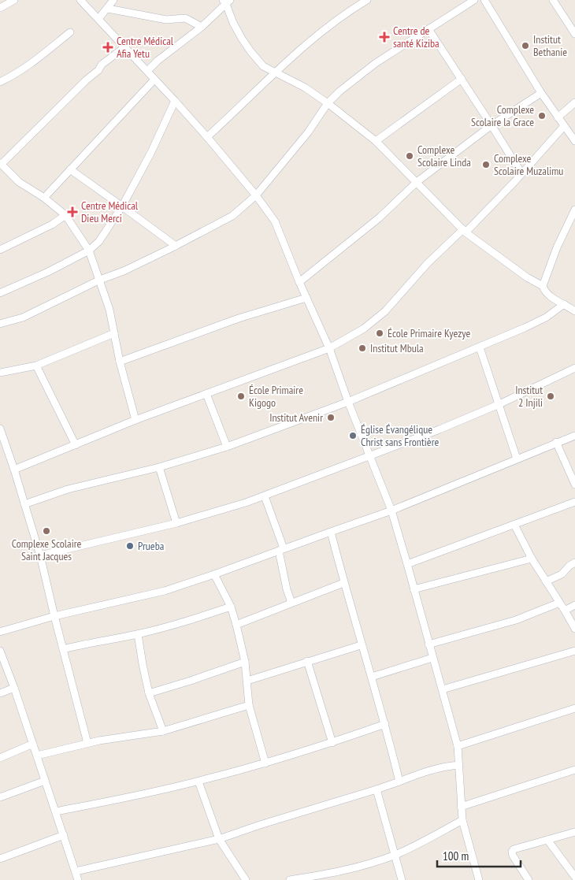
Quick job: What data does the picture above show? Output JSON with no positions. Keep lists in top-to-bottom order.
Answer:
{
  "places": {
    "health": ["Centre de santé Kiziba", "Centre Médical Afia Yetu", "Centre Médical Dieu Merci"],
    "other": [
      "Institut Bethanie",
      "Complexe Scolaire la Grace",
      "Complexe Scolaire Linda",
      "Complexe Scolaire Muzalimu",
      "École Primaire Kyezye",
      "Institut Mbula",
      "École Primaire Kigogo",
      "Institut 2 Injili",
      "Institut Avenir",
      "Église Évangélique Christ sans Frontière",
      "Complexe Scolaire Saint Jacques",
      "Prueba"
    ]
  },
  "scale_bar": "100 m"
}
